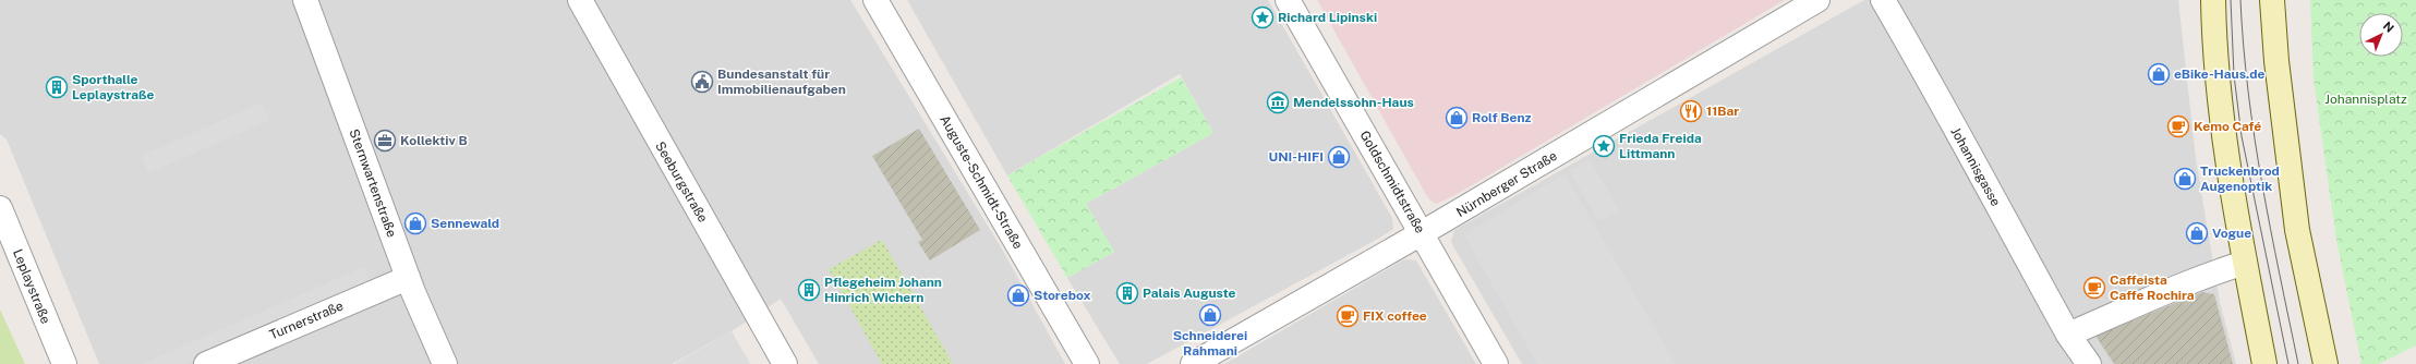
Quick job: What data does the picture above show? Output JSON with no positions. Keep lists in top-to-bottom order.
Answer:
{
  "streets": {
    "street": [
      "Johannisgasse",
      "Seeburgstraße",
      "Auguste-Schmidt-Straße",
      "Goldschmidtstraße",
      "Sternwartenstraße",
      "Nürnberger Straße",
      "Leplaystraße",
      "Turnerstraße"
    ]
  },
  "crossings": [
    ["Goldschmidtstraße", "Nürnberger Straße"],
    ["Sternwartenstraße", "Turnerstraße"]
  ],
  "parks": ["Johannisplatz"],
  "places": {
    "place": ["Richard Lipinski", "Frieda Freida Littmann"],
    "shop": [
      "eBike-Haus.de",
      "Rolf Benz",
      "UNI-HIFI",
      "Truckenbrod Augenoptik",
      "Sennewald",
      "Vogue",
      "Storebox",
      "Schneiderei Rahmani"
    ],
    "public building": ["Bundesanstalt für Immobilienaufgaben"],
    "building": ["Sporthalle Leplaystraße", "Pflegeheim Johann Hinrich Wichern", "Palais Auguste"],
    "museum": ["Mendelssohn-Haus"],
    "restaurant": ["11Bar"],
    "cafe": ["Kemo Café", "Caffeista Caffe Rochira", "FIX coffee"],
    "office": ["Kollektiv B"]
  },
  "north": "top right"
}
